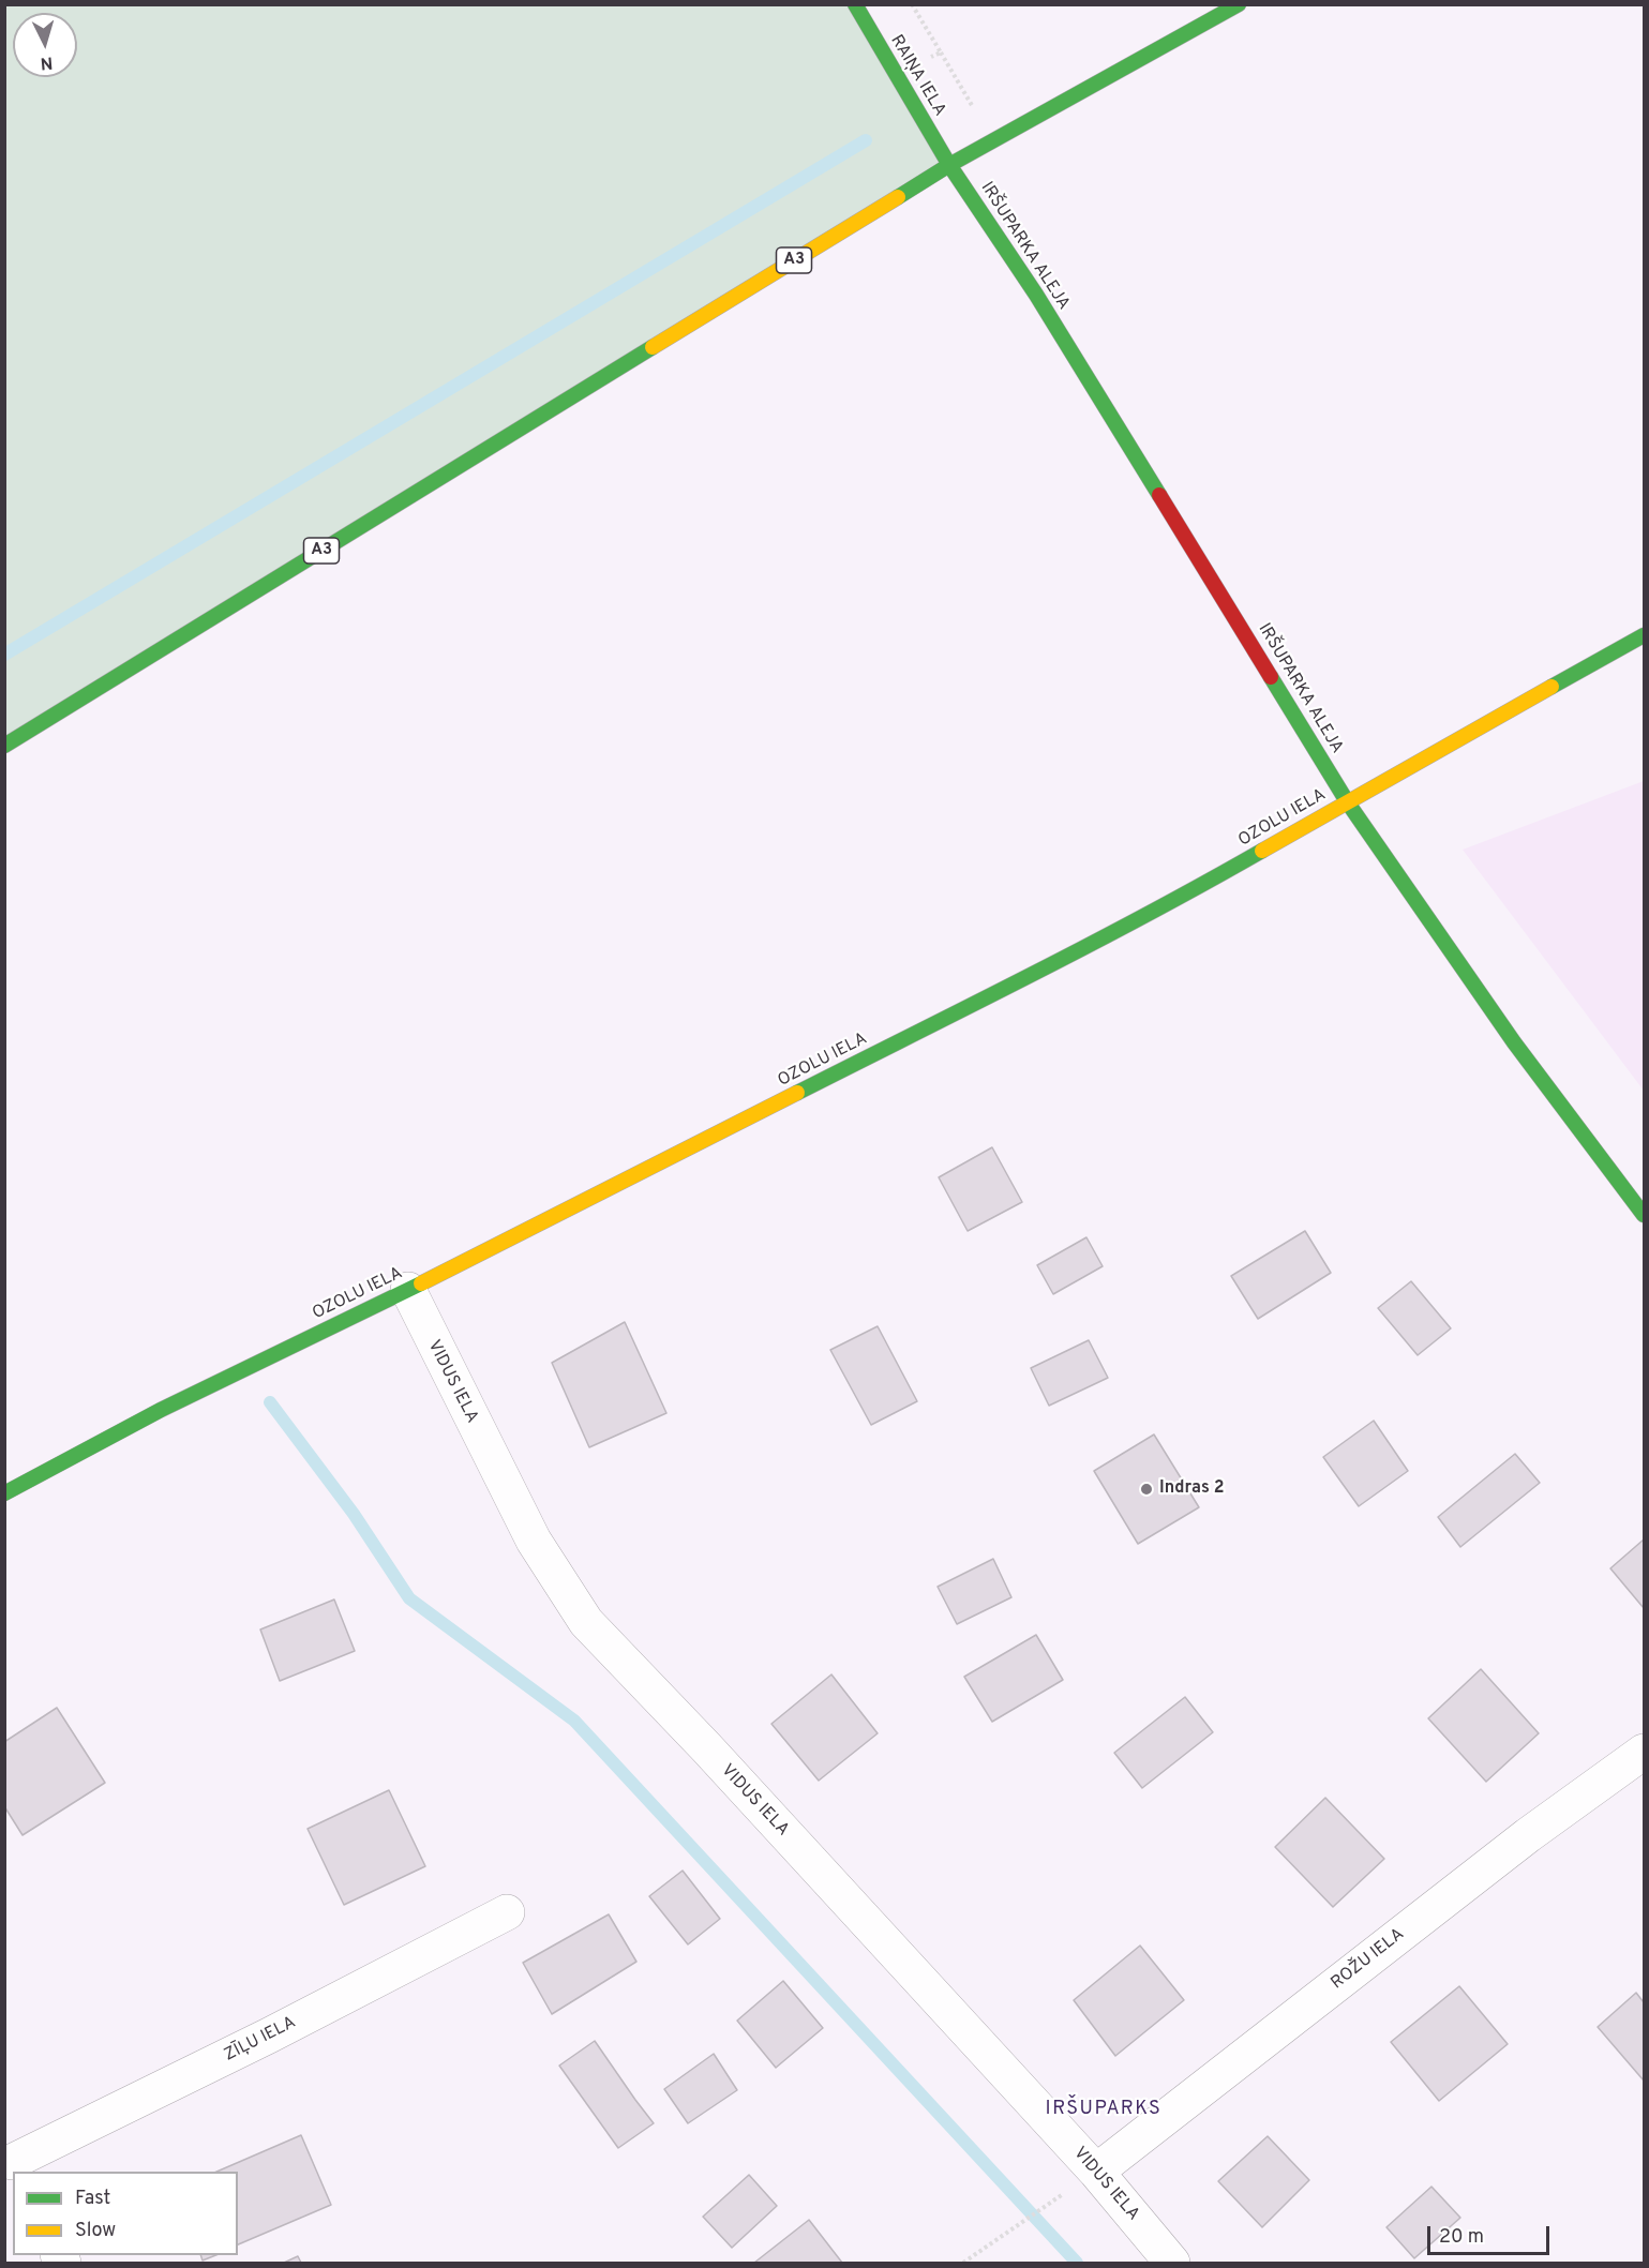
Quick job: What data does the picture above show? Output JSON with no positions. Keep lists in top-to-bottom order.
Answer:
{
  "streets": {
    "main road": [
      "RAIŅA IELA",
      "IRŠUPARKA ALEJA",
      "A3",
      "OZOLU IELA"
    ],
    "street": ["VIDUS IELA", "ROŽU IELA", "ZĪĻU IELA"]
  },
  "crossings": [
    ["RAIŅA IELA", "IRŠUPARKA ALEJA"],
    ["RAIŅA IELA", "A3"],
    ["IRŠUPARKA ALEJA", "A3"],
    ["IRŠUPARKA ALEJA", "OZOLU IELA"],
    ["OZOLU IELA", "VIDUS IELA"],
    ["VIDUS IELA", "ROŽU IELA"]
  ],
  "districts": ["IRŠUPARKS"],
  "places": ["Indras 2"],
  "legend": ["Fast", "Slow"],
  "scale_bar": "20 m",
  "north": "bottom"
}
